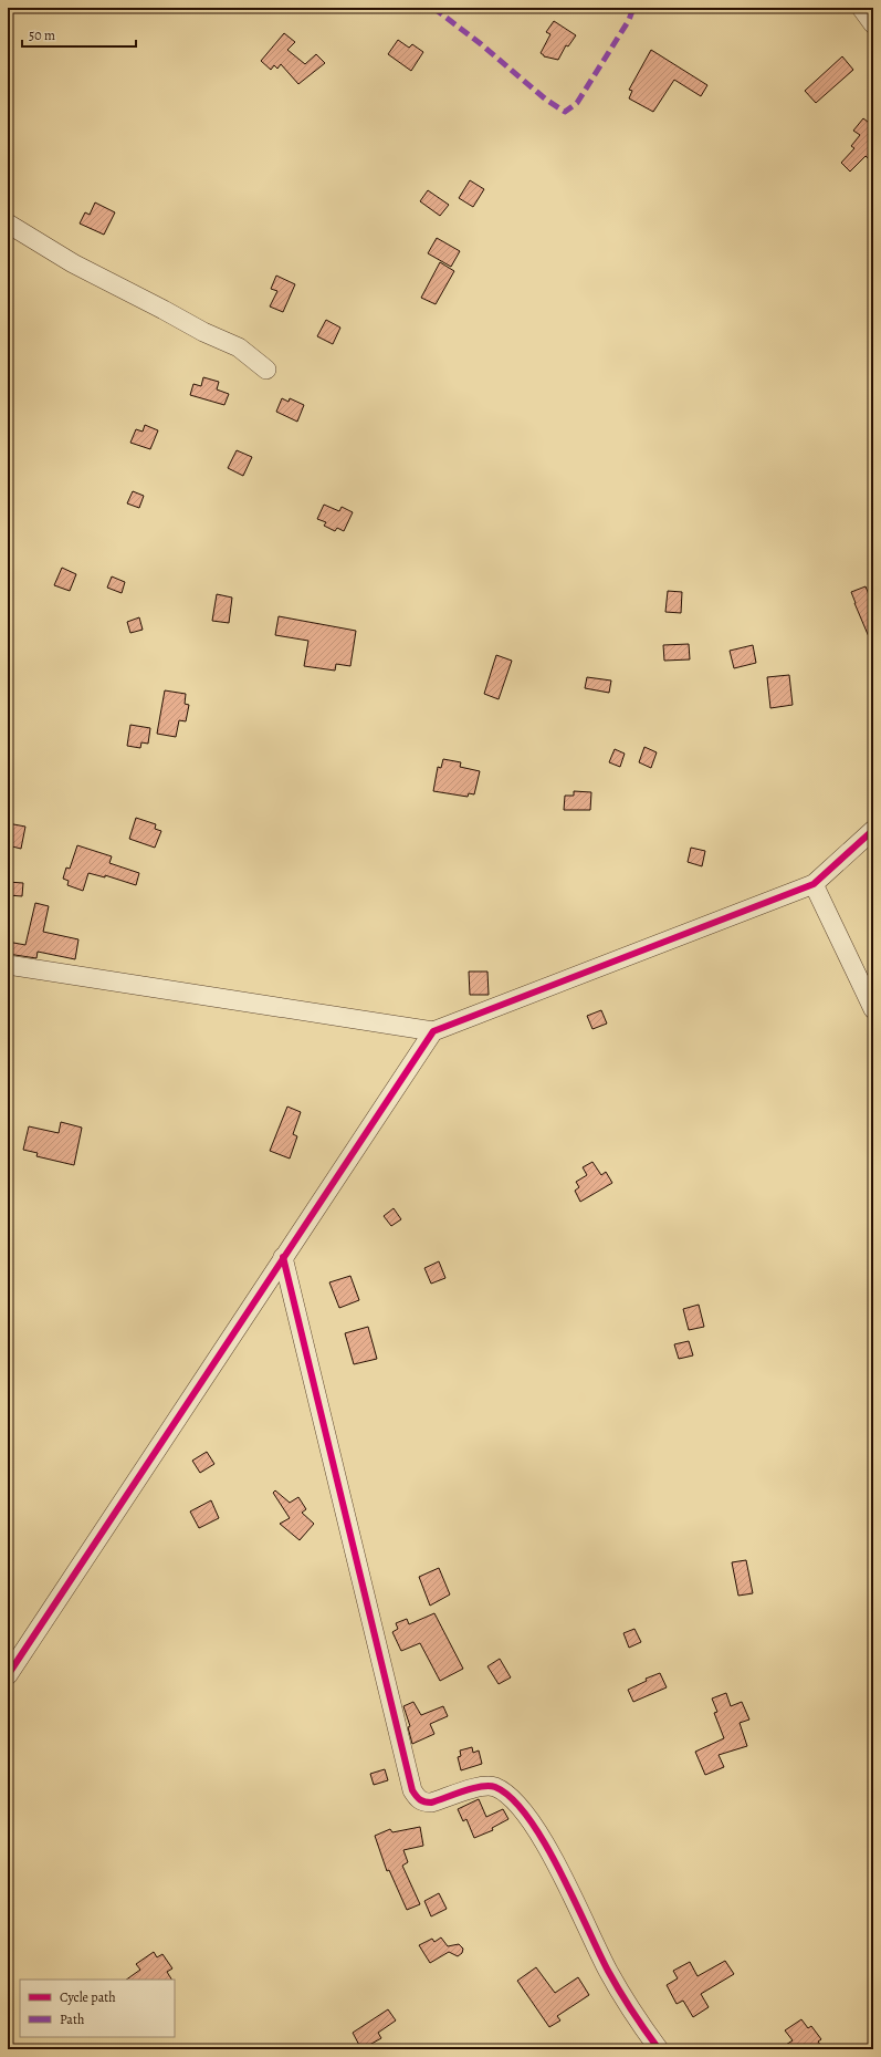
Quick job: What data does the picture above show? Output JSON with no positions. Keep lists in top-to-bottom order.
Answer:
{
  "legend": ["Cycle path", "Path"],
  "scale_bar": "50 m"
}
